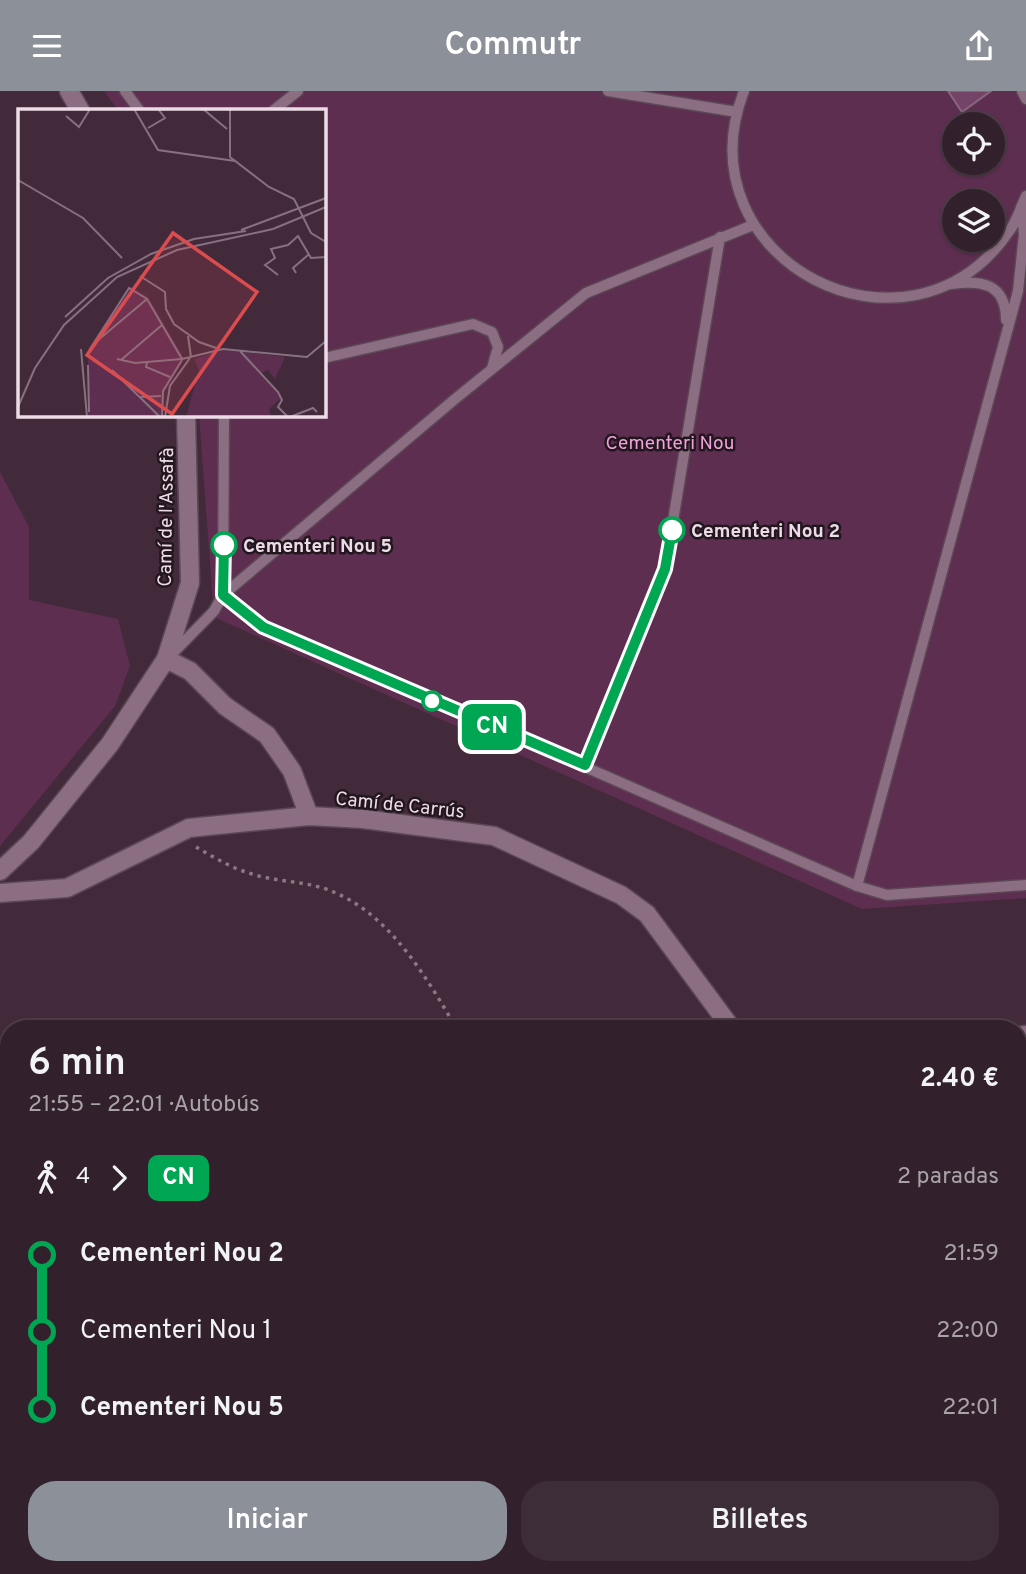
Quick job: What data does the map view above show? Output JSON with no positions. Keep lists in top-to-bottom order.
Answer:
{
  "streets": {
    "street": ["Camí de l'Assafà", "Camí de Carrús"]
  },
  "parks": ["Cementeri Nou"],
  "places": ["Cementeri Nou 2", "Cementeri Nou 5"],
  "lines": ["bus line CN"],
  "page": {
    "header": "Commutr",
    "on_map": "CN",
    "heading": ["6 min", "21:55 – 22:01 · Autobús", "2.40 €"],
    "legs": ["4", "CN", "2 paradas"],
    "list": [
      {
        "name": "Cementeri Nou 2",
        "value": "21:59"
      },
      {
        "name": "Cementeri Nou 1",
        "value": "22:00"
      },
      {
        "name": "Cementeri Nou 5",
        "value": "22:01"
      }
    ],
    "buttons": ["Iniciar", "Billetes"]
  }
}
